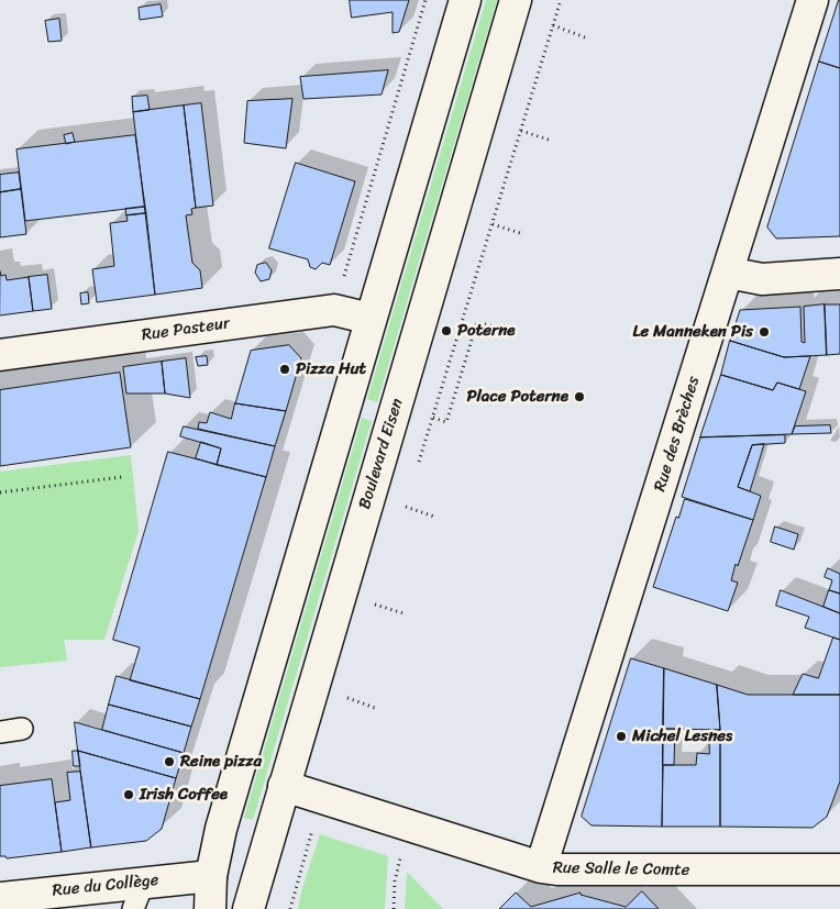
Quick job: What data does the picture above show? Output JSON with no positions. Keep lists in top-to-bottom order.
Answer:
{
  "streets": {
    "street": [
      "Rue Pasteur",
      "Rue des Brèches",
      "Boulevard Eisen",
      "Rue Salle le Comte",
      "Rue du Collège"
    ]
  },
  "crossings": [
    ["Rue des Brèches", "Rue Salle le Comte"],
    ["Boulevard Eisen", "Rue Salle le Comte"]
  ],
  "places": [
    "Poterne",
    "Le Manneken Pis",
    "Pizza Hut",
    "Place Poterne",
    "Michel Lesnes",
    "Reine pizza",
    "Irish Coffee"
  ]
}
